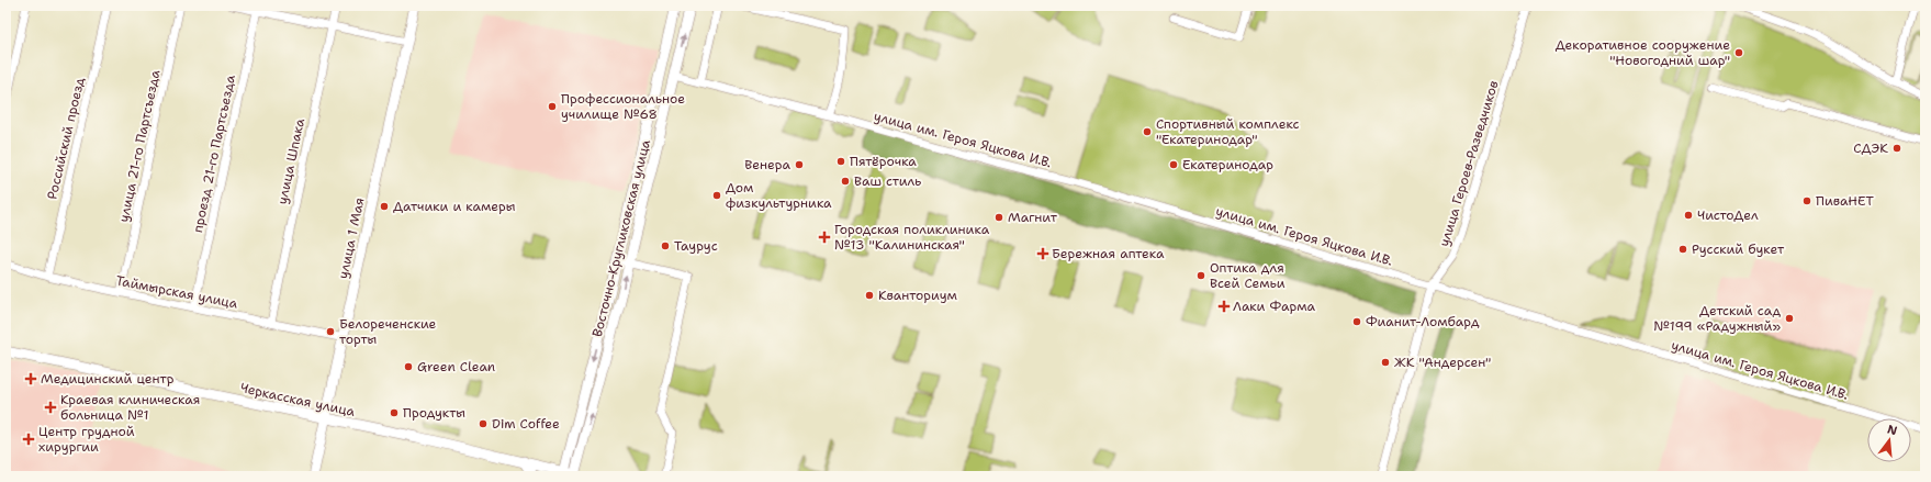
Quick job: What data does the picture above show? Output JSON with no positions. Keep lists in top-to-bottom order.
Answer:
{
  "streets": {
    "street": [
      "Российский проезд",
      "улица им. Героя Яцкова И.В.",
      "улица 21-го Партсъезда",
      "проезд 21-го Партсъезда",
      "улица Шпака",
      "улица Героев-Разведчиков",
      "улица 1 Мая",
      "Восточно-Кругликовская улица",
      "Таймырская улица",
      "Черкасская улица"
    ]
  },
  "crossings": [
    ["Российский проезд", "Таймырская улица"],
    ["улица им. Героя Яцкова И.В.", "улица Героев-Разведчиков"],
    ["улица им. Героя Яцкова И.В.", "Восточно-Кругликовская улица"],
    ["улица 21-го Партсъезда", "Таймырская улица"],
    ["проезд 21-го Партсъезда", "Таймырская улица"],
    ["улица Шпака", "Таймырская улица"],
    ["улица 1 Мая", "Таймырская улица"],
    ["улица 1 Мая", "Черкасская улица"],
    ["Восточно-Кругликовская улица", "Черкасская улица"]
  ],
  "places": {
    "other": [
      "Декоративное сооружение \"Новогодний шар\"",
      "Профессиональное училище №68",
      "Спортивный комплекс \"Екатеринодар\"",
      "СДЭК",
      "Пятёрочка",
      "Венера",
      "Екатеринодар",
      "Ваш стиль",
      "Дом физкультурника",
      "ПиваНЕТ",
      "Датчики и камеры",
      "ЧистоДел",
      "Магнит",
      "Таурус",
      "Русский букет",
      "Оптика для Всей Семьи",
      "Кванториум",
      "Детский сад №199 «Радужный»",
      "Фианит-Ломбард",
      "Белореченские торты",
      "ЖК \"Андерсен\"",
      "Green Clean",
      "Продукты",
      "Dim Coffee"
    ],
    "health": [
      "Городская поликлиника №13 \"Калининская\"",
      "Бережная аптека",
      "Лаки Фарма",
      "Медицинский центр",
      "Краевая клиническая больница №1",
      "Центр грудной хирургии"
    ]
  },
  "north": "top"
}
